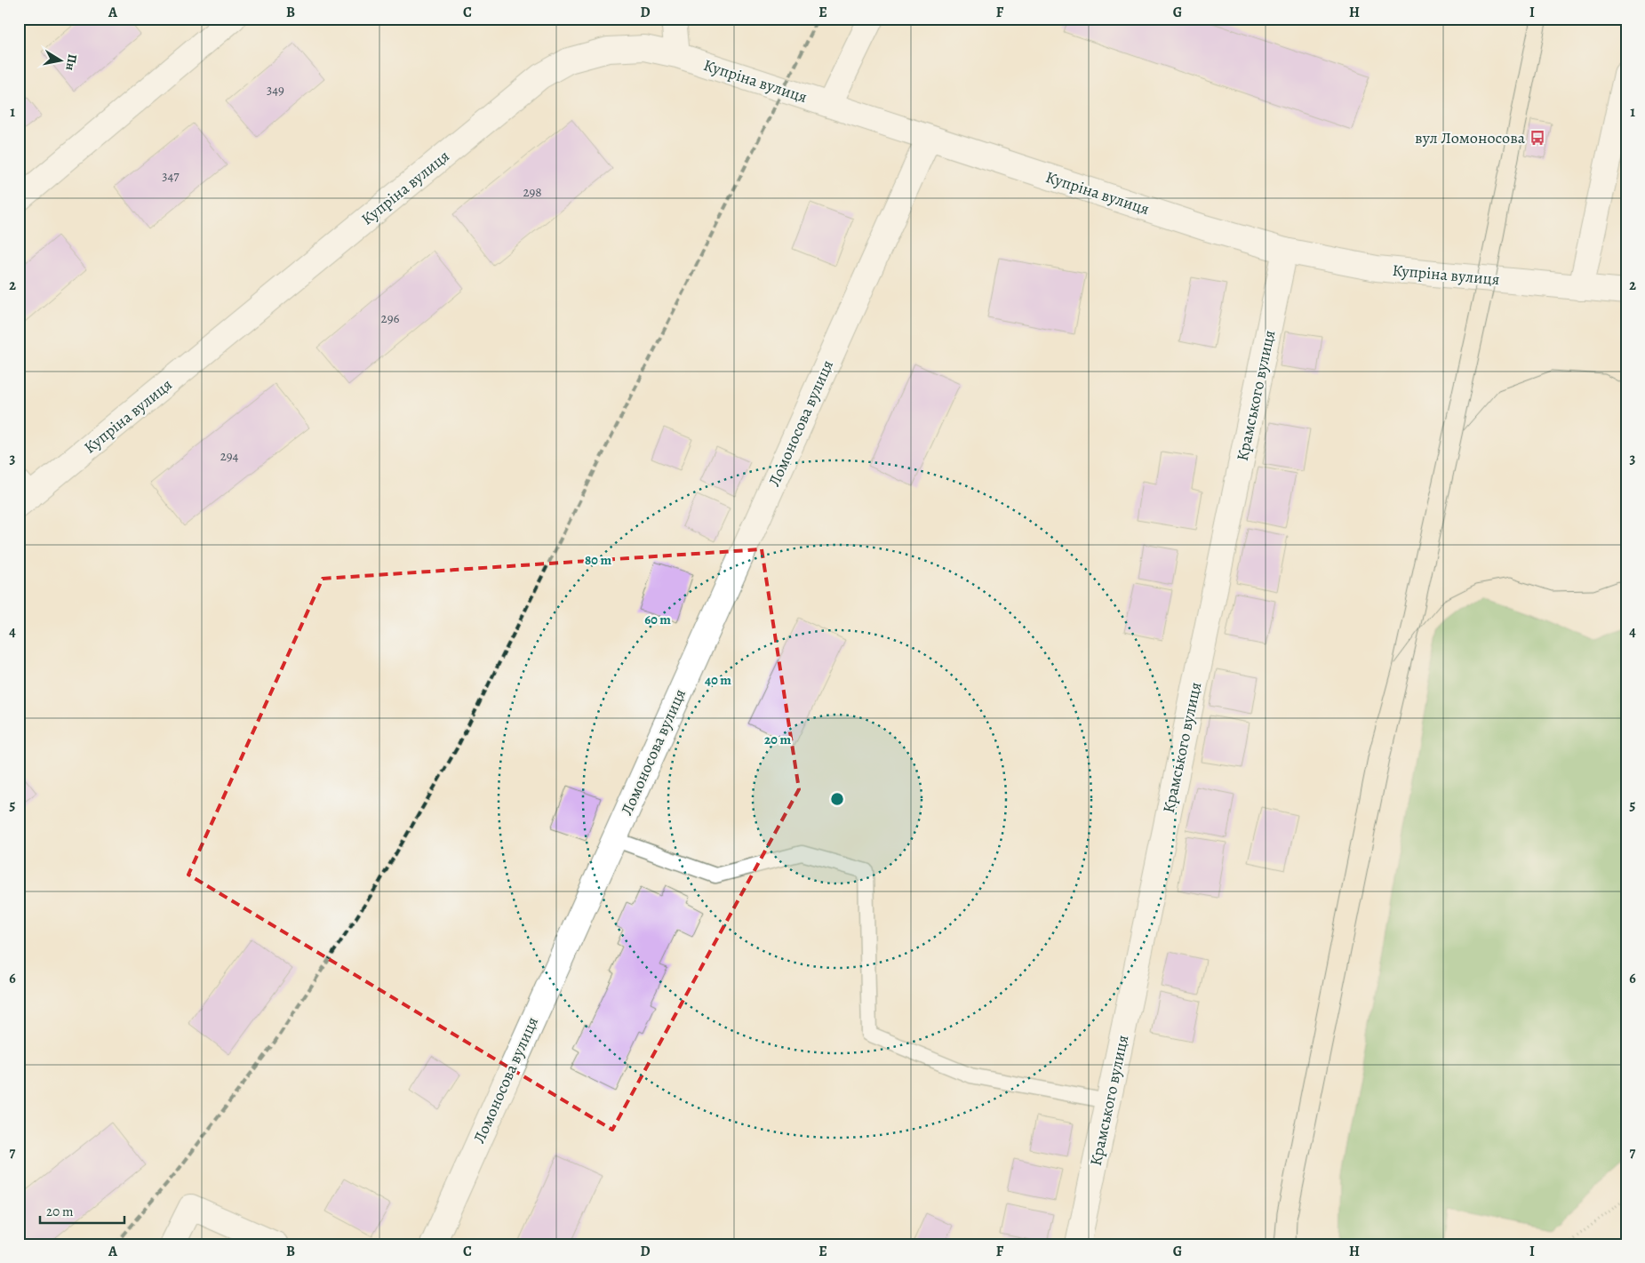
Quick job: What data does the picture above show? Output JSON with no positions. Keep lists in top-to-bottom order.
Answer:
{
  "streets": {
    "street": ["Купріна вулиця", "Крамського вулиця", "Ломоносова вулиця"]
  },
  "crossings": [
    ["Купріна вулиця", "Крамського вулиця"],
    ["Купріна вулиця", "Ломоносова вулиця"]
  ],
  "places": {
    "bus stop": ["вул Ломоносова"]
  },
  "house_numbers": [
    "349",
    "347",
    "298",
    "296",
    "294"
  ],
  "scale_bar": "20 m",
  "north": "right",
  "grid": {
    "columns": [
      "A",
      "B",
      "C",
      "D",
      "E",
      "F",
      "G",
      "H",
      "I"
    ],
    "rows": [
      "1",
      "2",
      "3",
      "4",
      "5",
      "6",
      "7"
    ]
  },
  "rings": [
    "80 m",
    "60 m",
    "40 m",
    "20 m"
  ]
}
